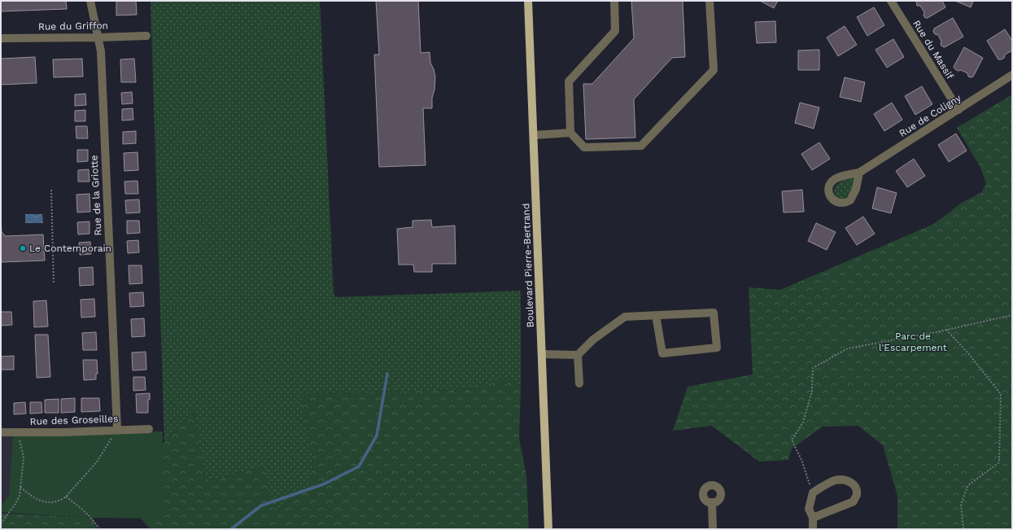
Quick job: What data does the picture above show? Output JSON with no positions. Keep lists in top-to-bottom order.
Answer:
{
  "streets": {
    "main road": ["Boulevard Pierre-Bertrand"],
    "street": [
      "Rue du Griffon",
      "Rue du Massif",
      "Rue de Coligny",
      "Rue de la Griotte",
      "Rue des Groseilles"
    ]
  },
  "crossings": [
    ["Rue du Griffon", "Rue de la Griotte"],
    ["Rue du Massif", "Rue de Coligny"],
    ["Rue de la Griotte", "Rue des Groseilles"]
  ],
  "parks": ["Parc de l'Escarpement"],
  "places": ["Le Contemporain"]
}
